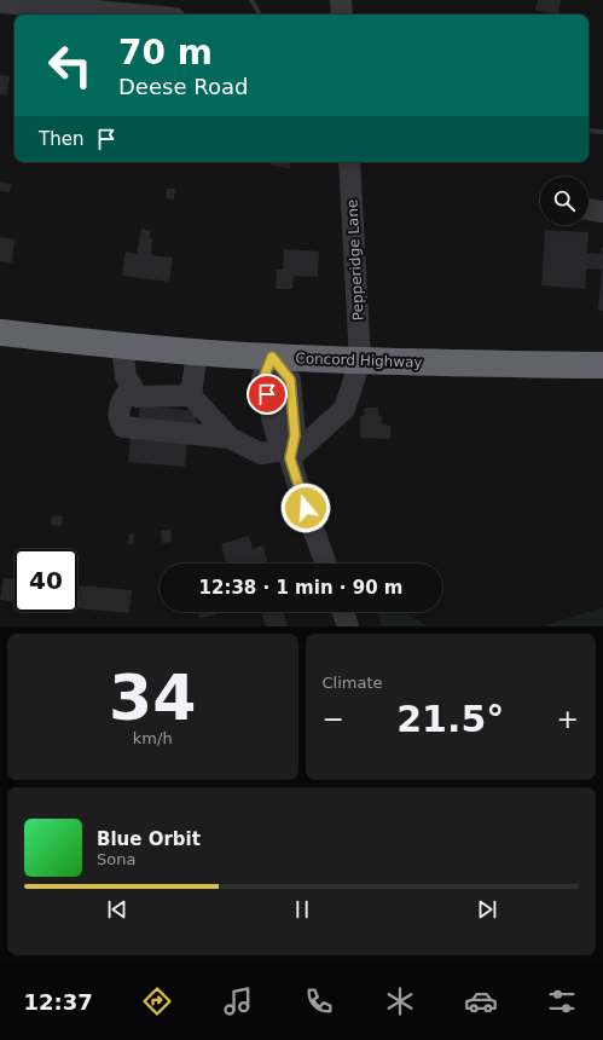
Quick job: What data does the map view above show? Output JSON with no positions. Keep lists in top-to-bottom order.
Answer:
{
  "streets": {
    "highway": ["Concord Highway"],
    "street": ["Pepperidge Lane"]
  },
  "crossings": [
    ["Pepperidge Lane", "Concord Highway"]
  ],
  "page": {
    "turn": ["70 m", "Deese Road"],
    "then": "Then",
    "limit": "40",
    "trip": "12:38 · 1 min · 90 m",
    "tile": [
      ["34", "km/h"],
      "Climate"
    ],
    "heat": ["−", "21.5°", "+"],
    "song": ["Blue Orbit", "Sona"],
    "tabs": "12:37"
  }
}
